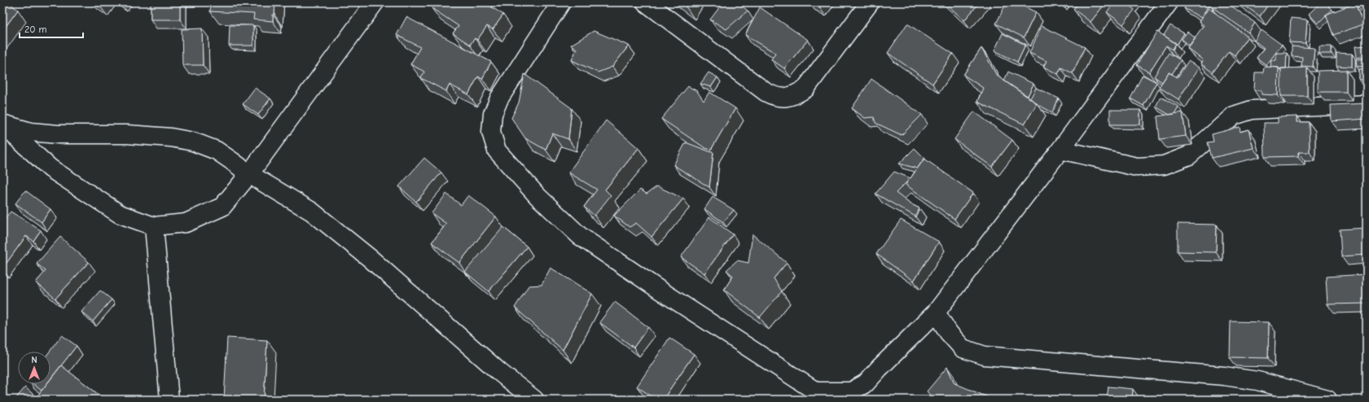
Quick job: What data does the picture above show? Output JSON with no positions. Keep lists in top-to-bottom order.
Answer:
{
  "scale_bar": "20 m",
  "north": "top"
}
